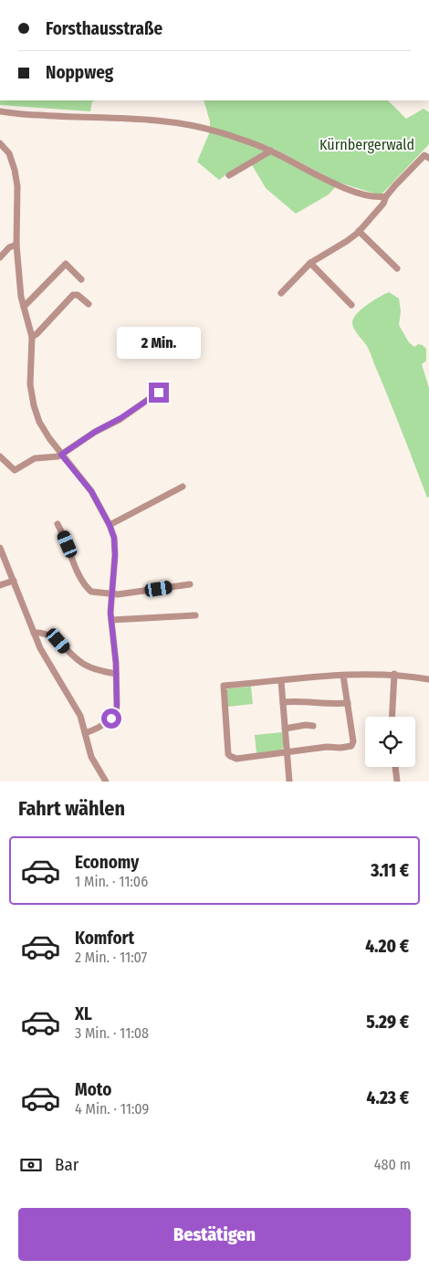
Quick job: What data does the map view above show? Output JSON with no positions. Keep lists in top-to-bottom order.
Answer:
{
  "parks": ["Kürnbergerwald"],
  "page": {
    "banner": ["Forsthausstraße", "Noppweg"],
    "bubble": "2 Min.",
    "heading": "Fahrt wählen",
    "list": [
      {
        "name": "Economy",
        "note": "1 Min. · 11:06",
        "value": "3.11 €"
      },
      {
        "name": "Komfort",
        "note": "2 Min. · 11:07",
        "value": "4.20 €"
      },
      {
        "name": "XL",
        "note": "3 Min. · 11:08",
        "value": "5.29 €"
      },
      {
        "name": "Moto",
        "note": "4 Min. · 11:09",
        "value": "4.23 €"
      }
    ],
    "pay": ["Bar", "480 m"],
    "buttons": "Bestätigen"
  }
}
